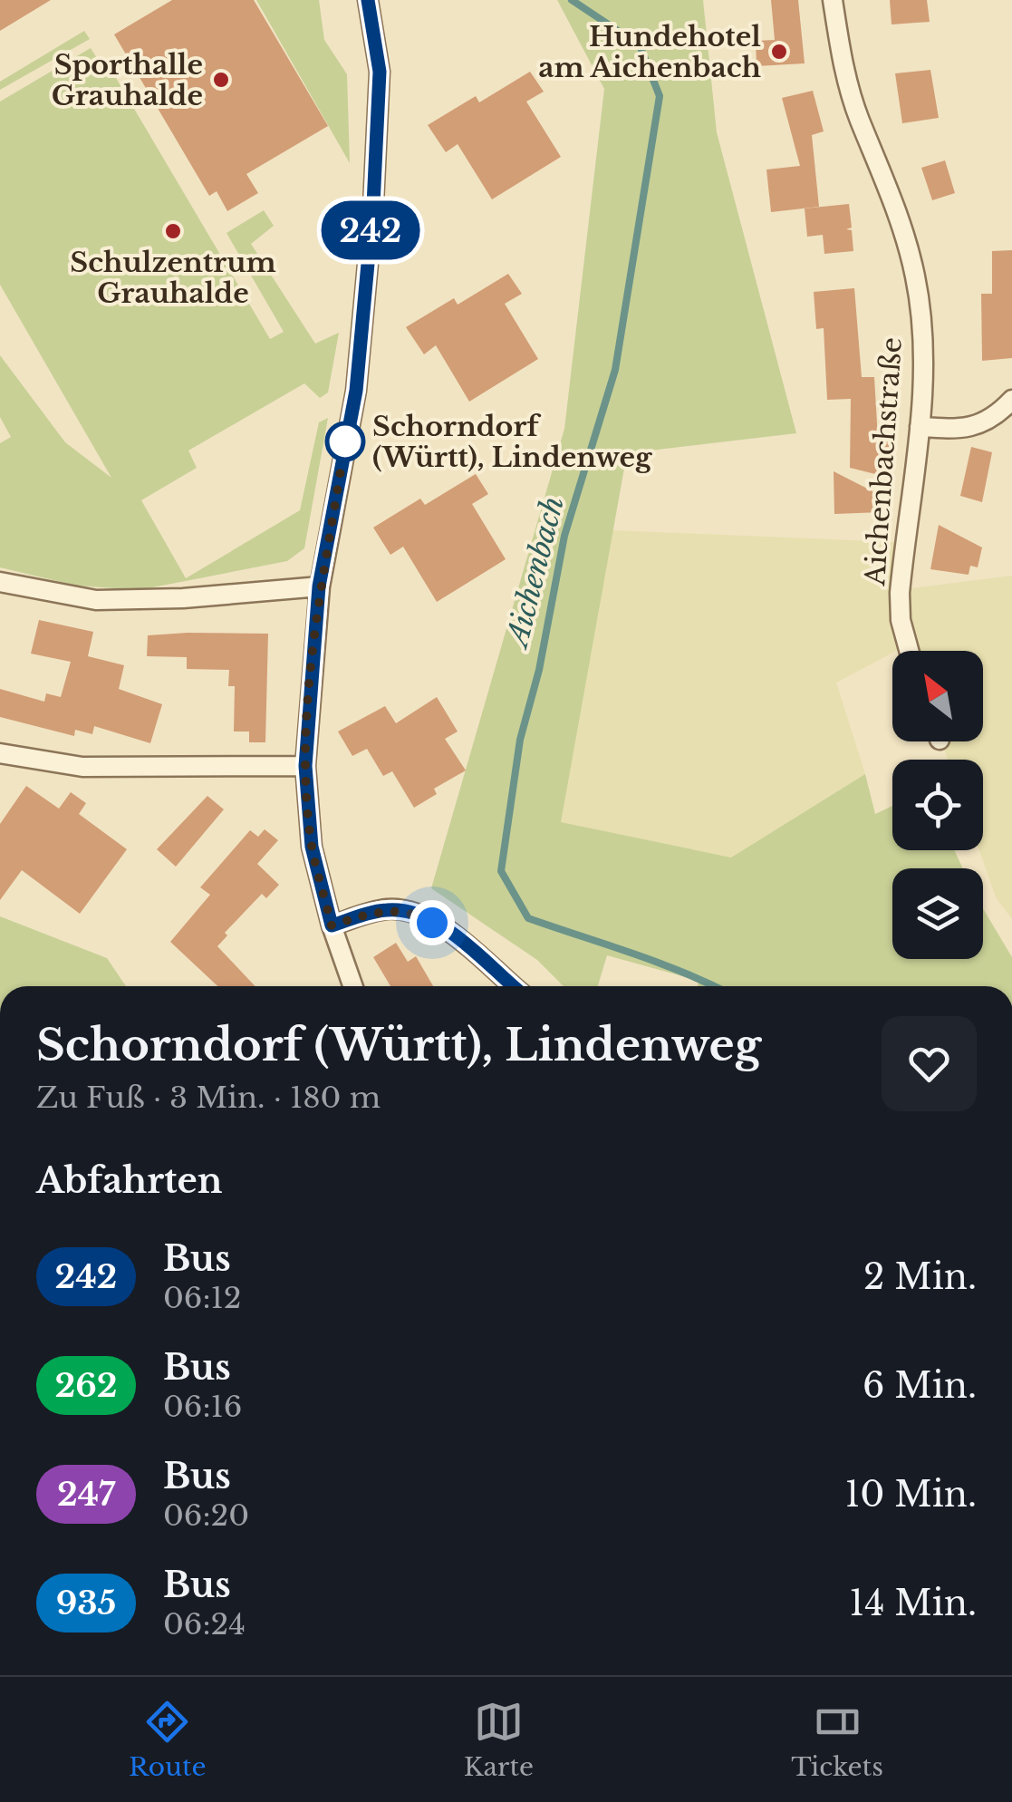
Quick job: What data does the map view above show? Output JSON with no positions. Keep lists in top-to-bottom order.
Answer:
{
  "streets": {
    "street": ["Aichenbachstraße"]
  },
  "water": ["Aichenbach"],
  "places": [
    "Hundehotel am Aichenbach",
    "Sporthalle Grauhalde",
    "Schulzentrum Grauhalde",
    "Schorndorf (Württ), Lindenweg"
  ],
  "lines": ["bus line 242"],
  "north": "top left",
  "page": {
    "on_map": "242",
    "heading": [
      ["Schorndorf (Württ), Lindenweg", "Zu Fuß · 3 Min. · 180 m"],
      "Abfahrten"
    ],
    "list": [
      {
        "mark": "242",
        "name": "Bus",
        "note": "06:12",
        "value": "2 Min."
      },
      {
        "mark": "262",
        "name": "Bus",
        "note": "06:16",
        "value": "6 Min."
      },
      {
        "mark": "247",
        "name": "Bus",
        "note": "06:20",
        "value": "10 Min."
      },
      {
        "mark": "935",
        "name": "Bus",
        "note": "06:24",
        "value": "14 Min."
      }
    ],
    "tabs": ["Route", "Karte", "Tickets"]
  }
}
